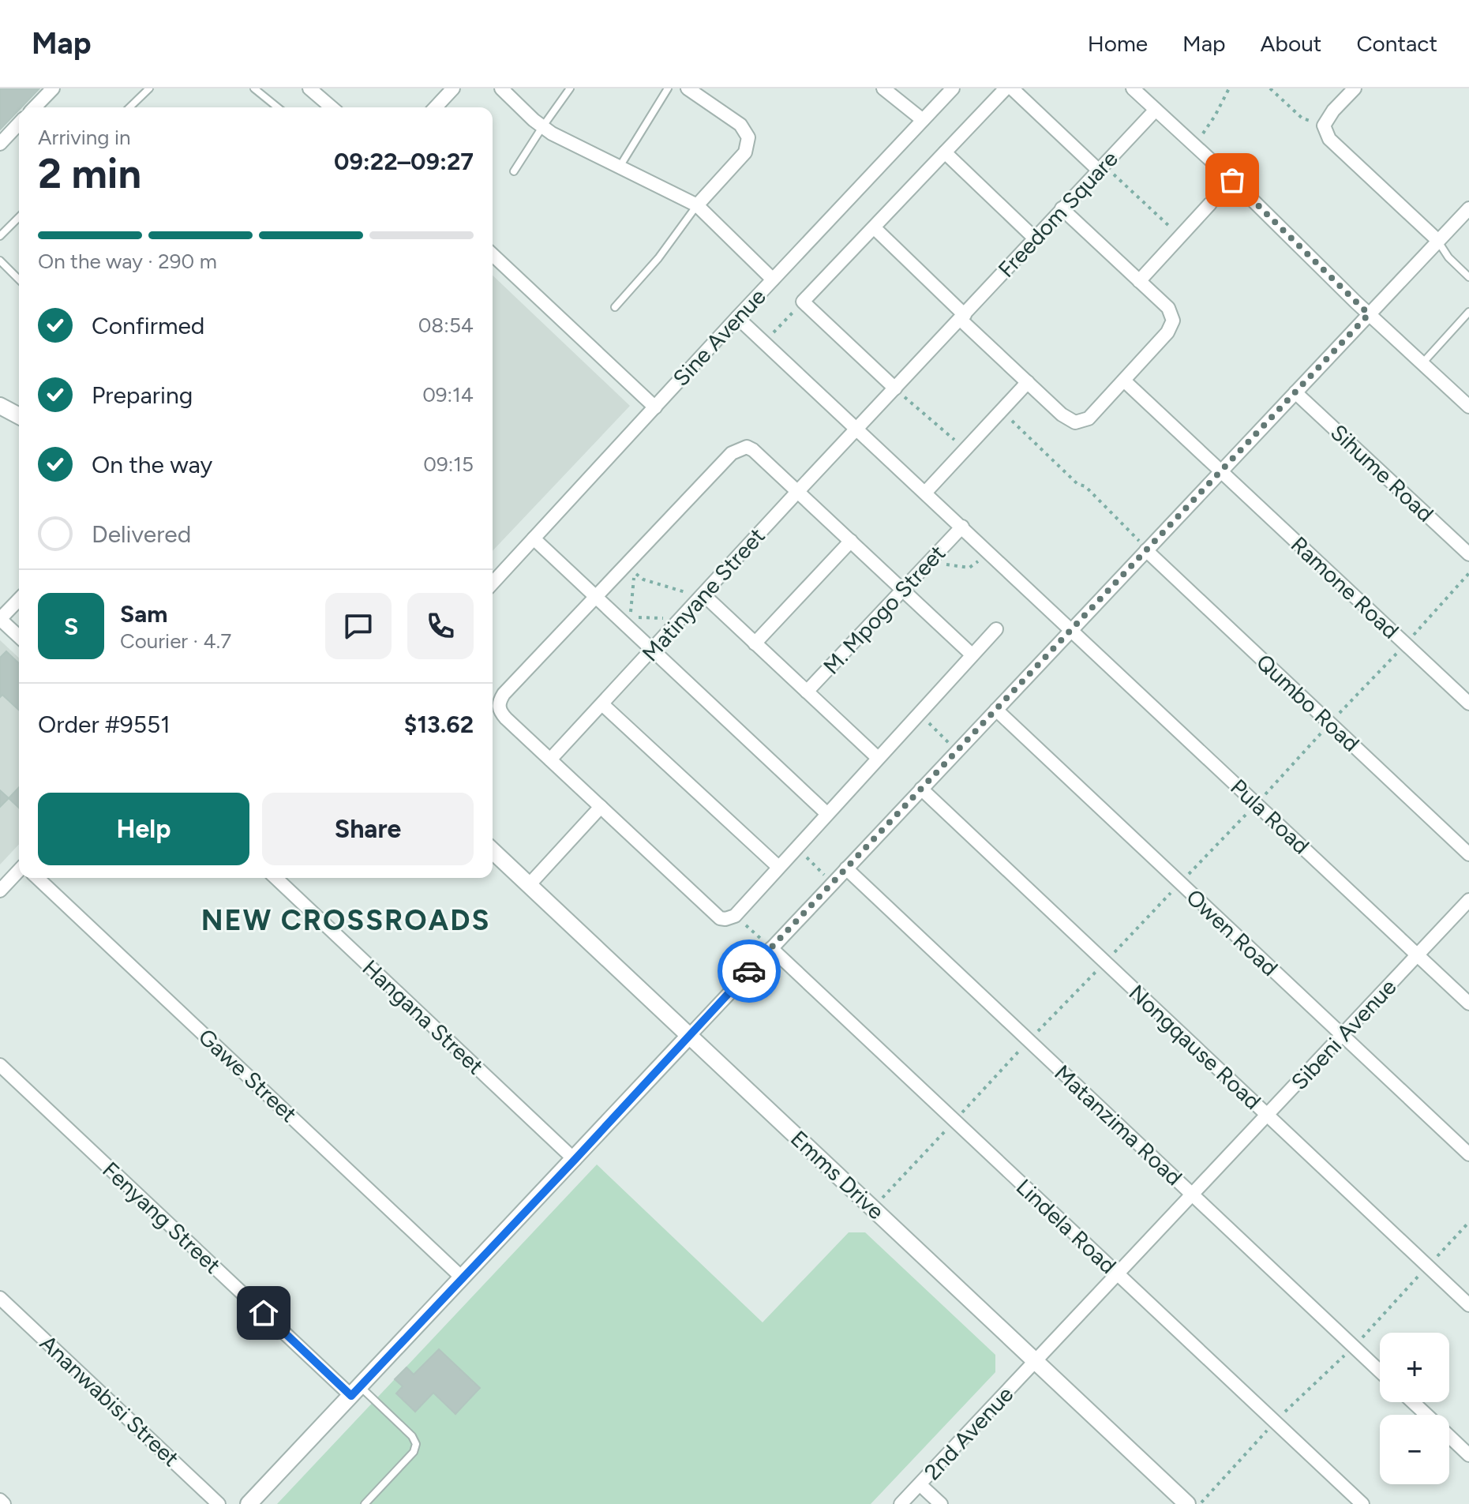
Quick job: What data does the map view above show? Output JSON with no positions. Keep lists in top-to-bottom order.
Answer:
{
  "streets": {
    "street": [
      "Freedom Square",
      "Sine Avenue",
      "Sihume Road",
      "Ramone Road",
      "Matinyane Street",
      "M. Mpogo Street",
      "Qumbo Road",
      "Pula Road",
      "Owen Road",
      "Hangana Street",
      "Sibeni Avenue",
      "Nongqause Road",
      "Gawe Street",
      "Matanzima Road",
      "Emms Drive",
      "Fenyang Street",
      "Lindela Road",
      "Ananwabisi Street",
      "2nd Avenue"
    ]
  },
  "crossings": [
    ["Freedom Square", "Matinyane Street"],
    ["Sine Avenue", "Pula Road"],
    ["Matinyane Street", "Pula Road"],
    ["M. Mpogo Street", "Pula Road"],
    ["Pula Road", "Sibeni Avenue"],
    ["Owen Road", "Sibeni Avenue"],
    ["Sibeni Avenue", "Nongqause Road"],
    ["Sibeni Avenue", "Matanzima Road"],
    ["Sibeni Avenue", "Emms Drive"],
    ["Sibeni Avenue", "Lindela Road"],
    ["Sibeni Avenue", "2nd Avenue"],
    ["Emms Drive", "2nd Avenue"]
  ],
  "districts": ["NEW CROSSROADS"],
  "page": {
    "header": "Map",
    "nav": [
      "Home",
      "Map",
      "About",
      "Contact"
    ],
    "heading": ["2 min", "Arriving in", "09:22–09:27"],
    "panel": [
      "Sam",
      "Courier · 4.7",
      "Order #9551",
      "$13.62"
    ],
    "bar": "On the way · 290 m",
    "list": [
      ["Confirmed", "08:54"],
      ["Preparing", "09:14"],
      ["On the way", "09:15"],
      "Delivered"
    ],
    "round": "S",
    "buttons": ["Help", "Share"],
    "map_buttons": ["+", "−"]
  }
}
